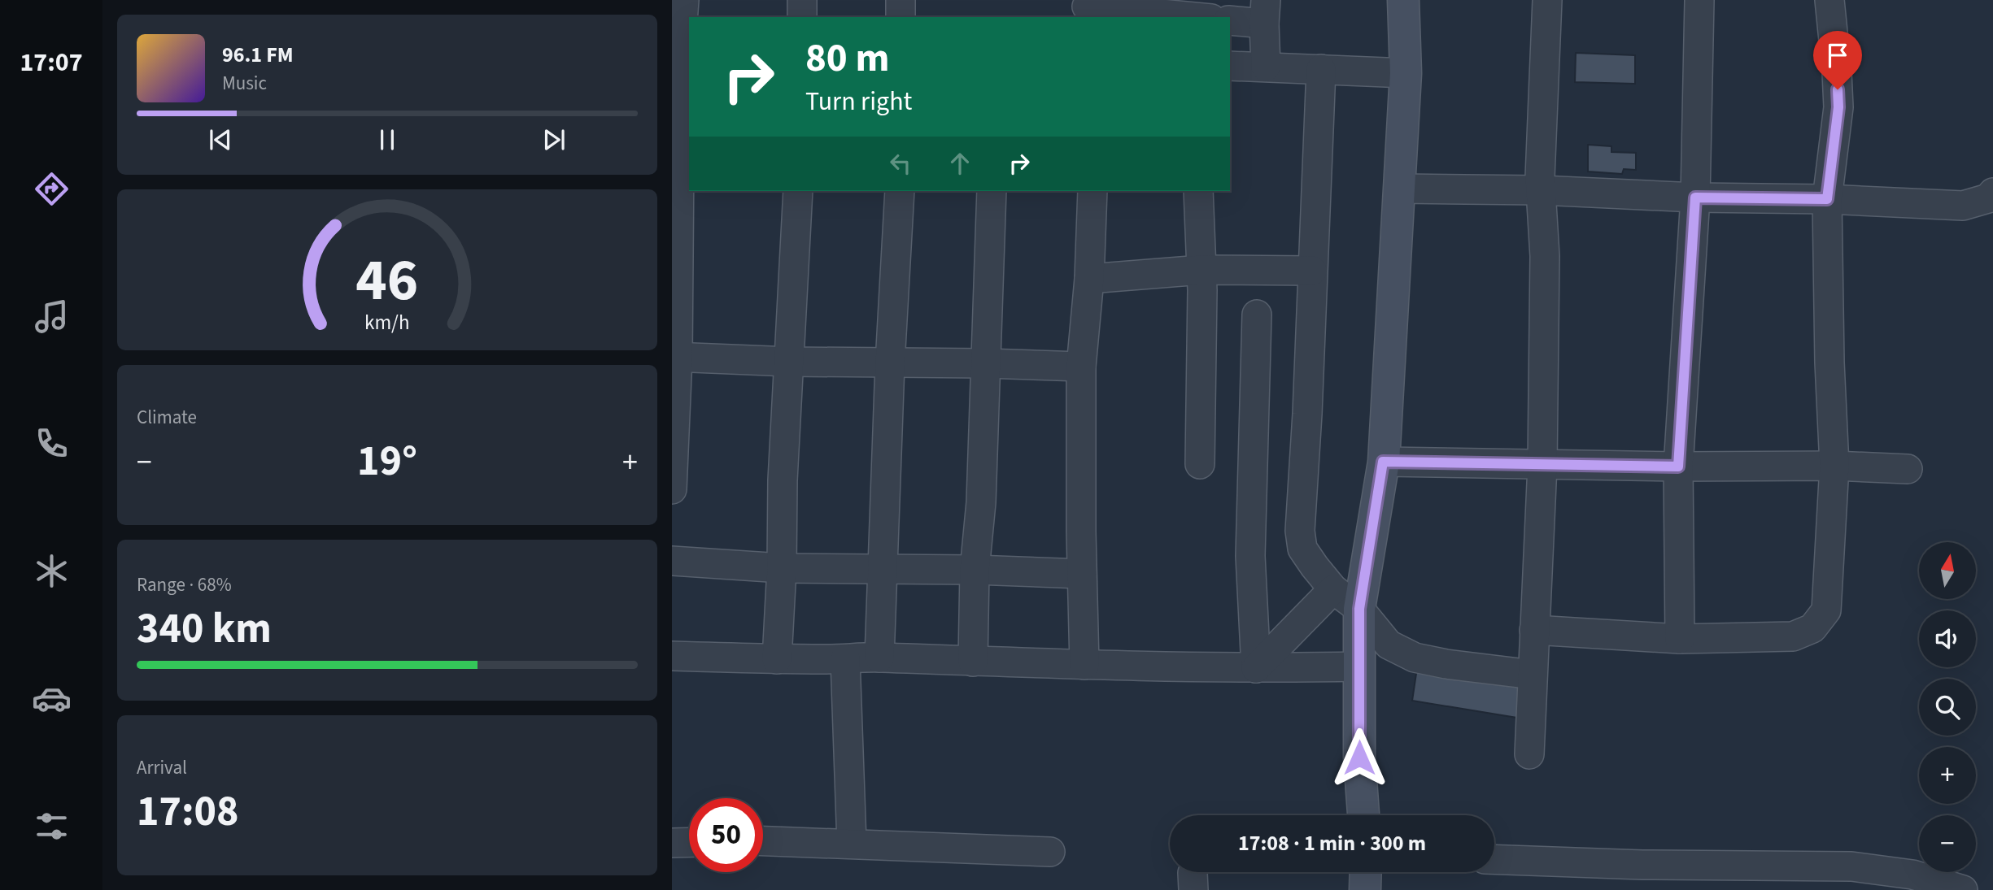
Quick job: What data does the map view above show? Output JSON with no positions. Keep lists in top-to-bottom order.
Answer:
{
  "north": "top",
  "page": {
    "tabs": "17:07",
    "turn": ["80 m", "Turn right"],
    "song": ["96.1 FM", "Music"],
    "tile": [
      "Climate",
      ["Range · 68%", "340 km"],
      ["Arrival", "17:08"]
    ],
    "heat": ["−", "19°", "+"],
    "map_buttons": ["+", "−"],
    "limit": "50",
    "trip": "17:08 · 1 min · 300 m",
    "gauge": ["46", "km/h"]
  }
}
